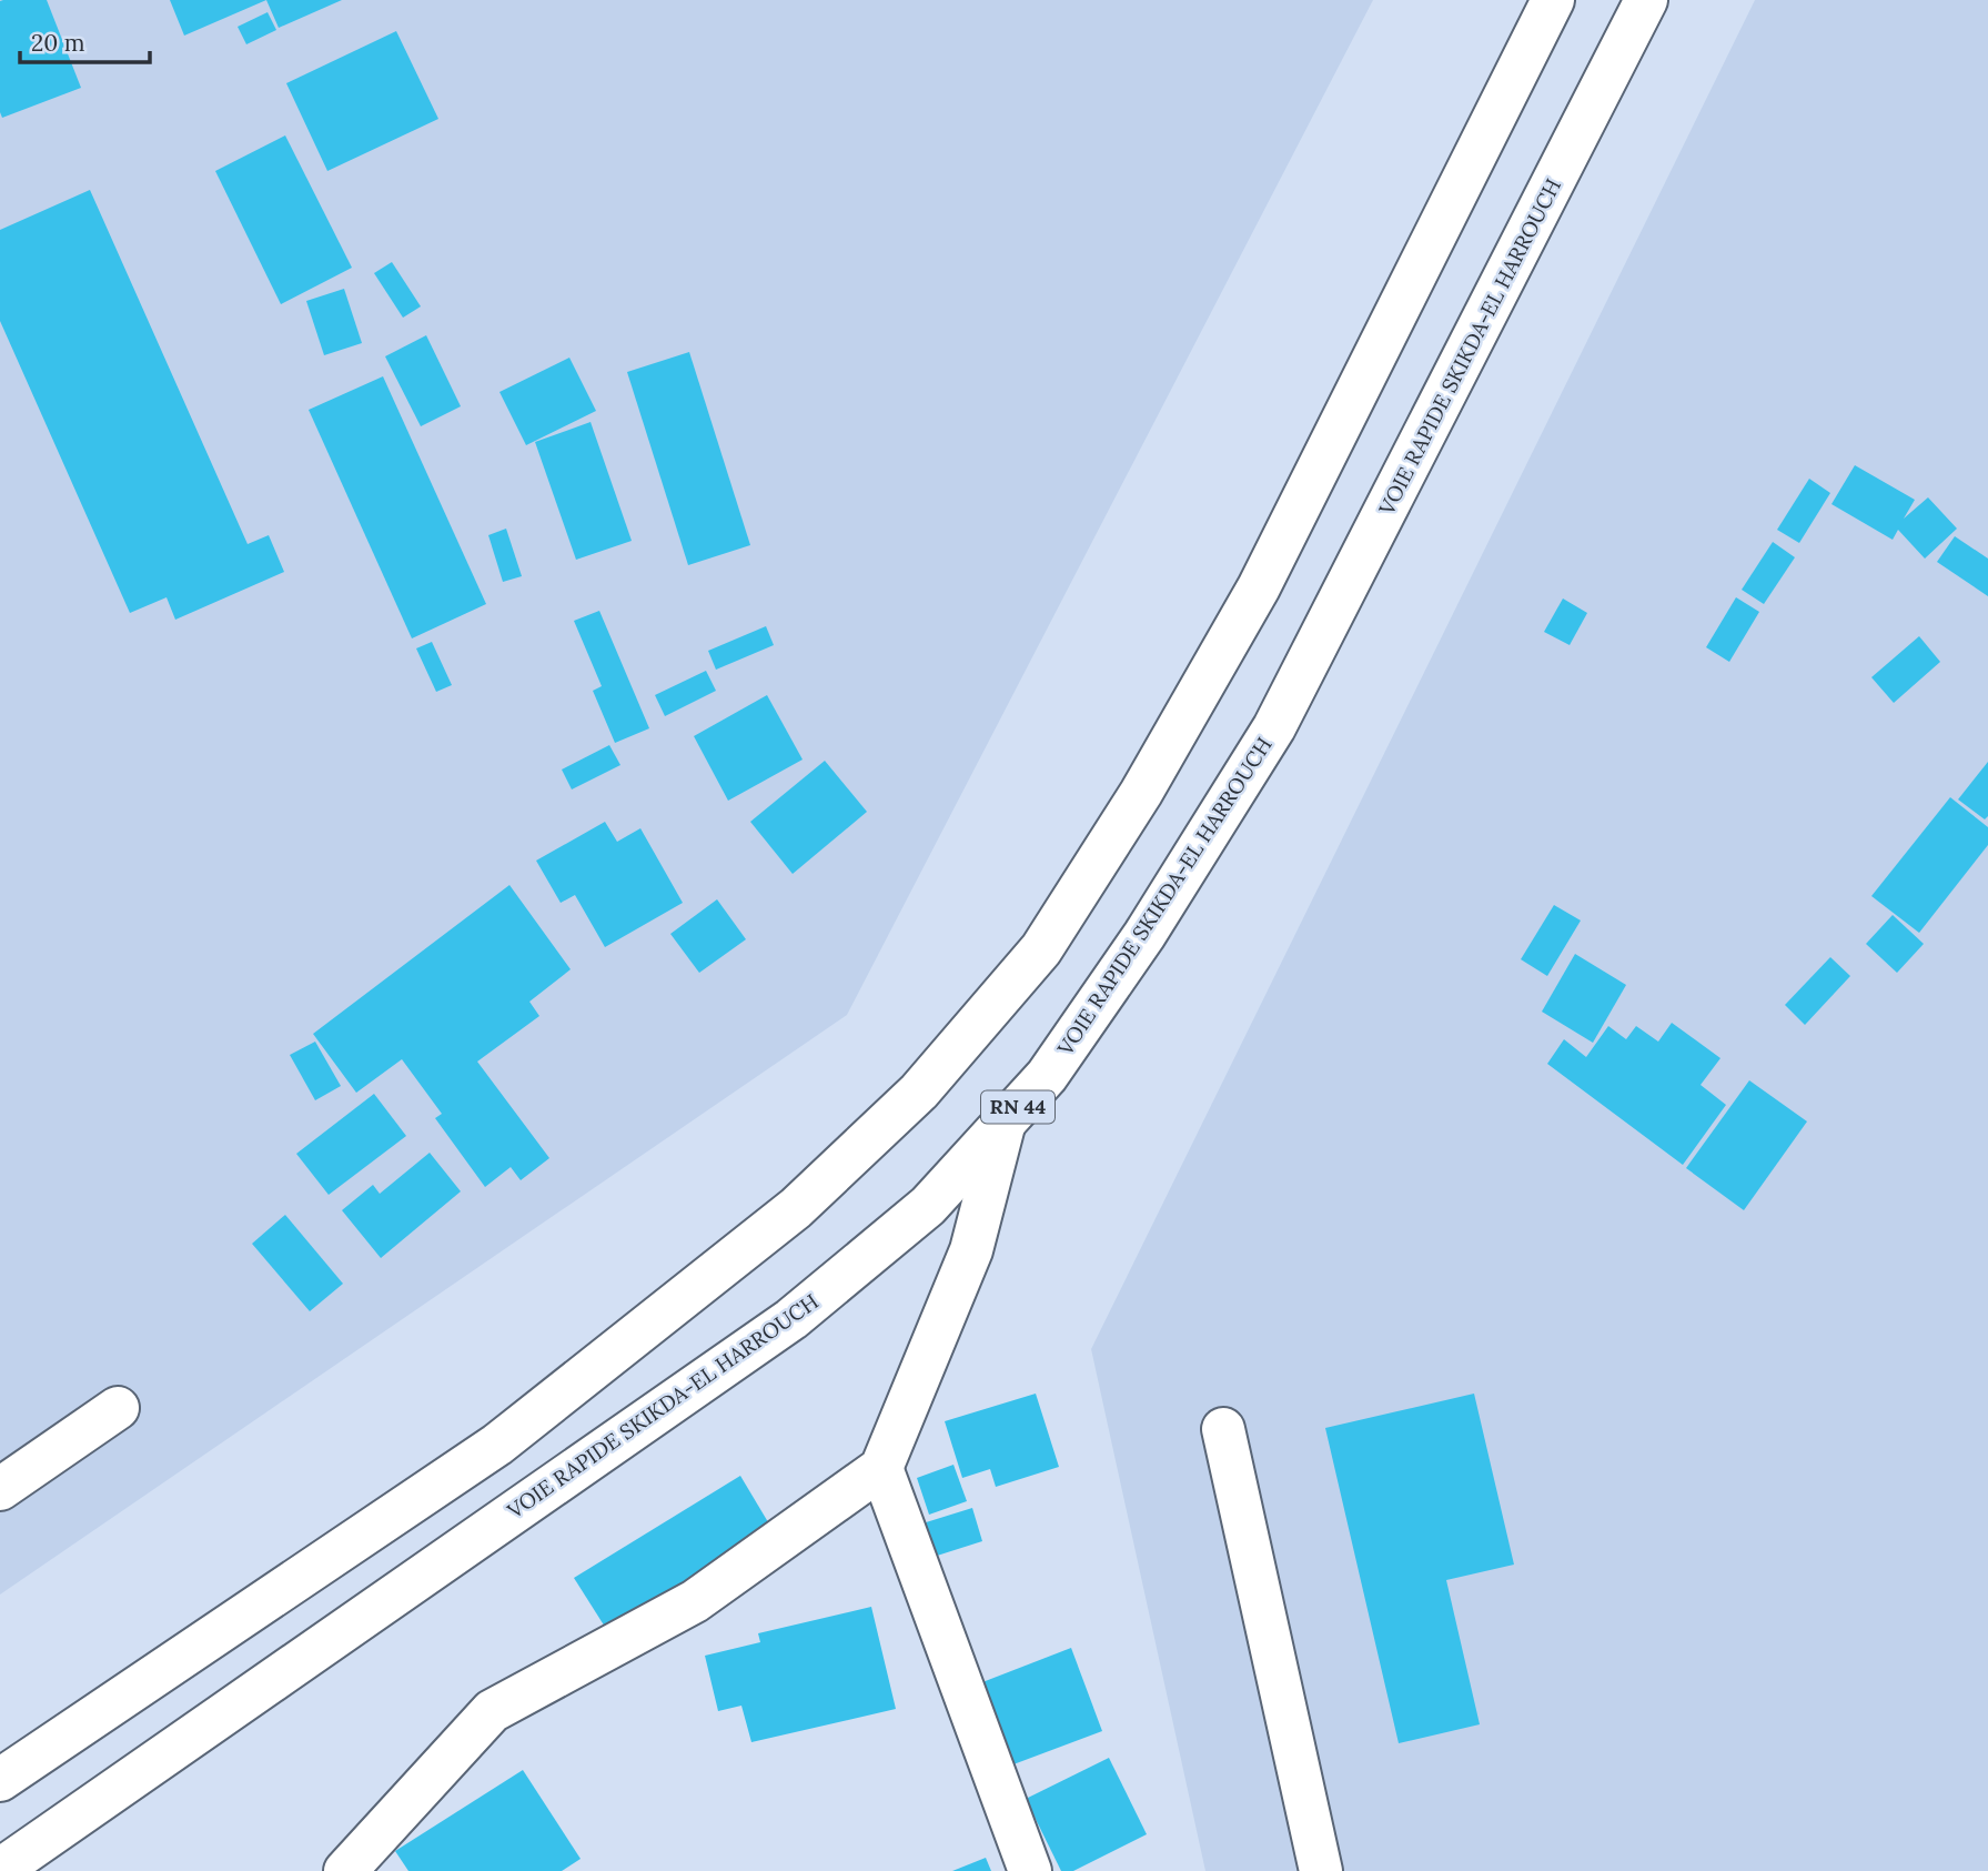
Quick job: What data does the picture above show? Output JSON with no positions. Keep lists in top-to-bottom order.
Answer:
{
  "streets": {
    "main road": ["VOIE RAPIDE SKIKDA-EL HARROUCH", "RN 44"]
  },
  "scale_bar": "20 m"
}
